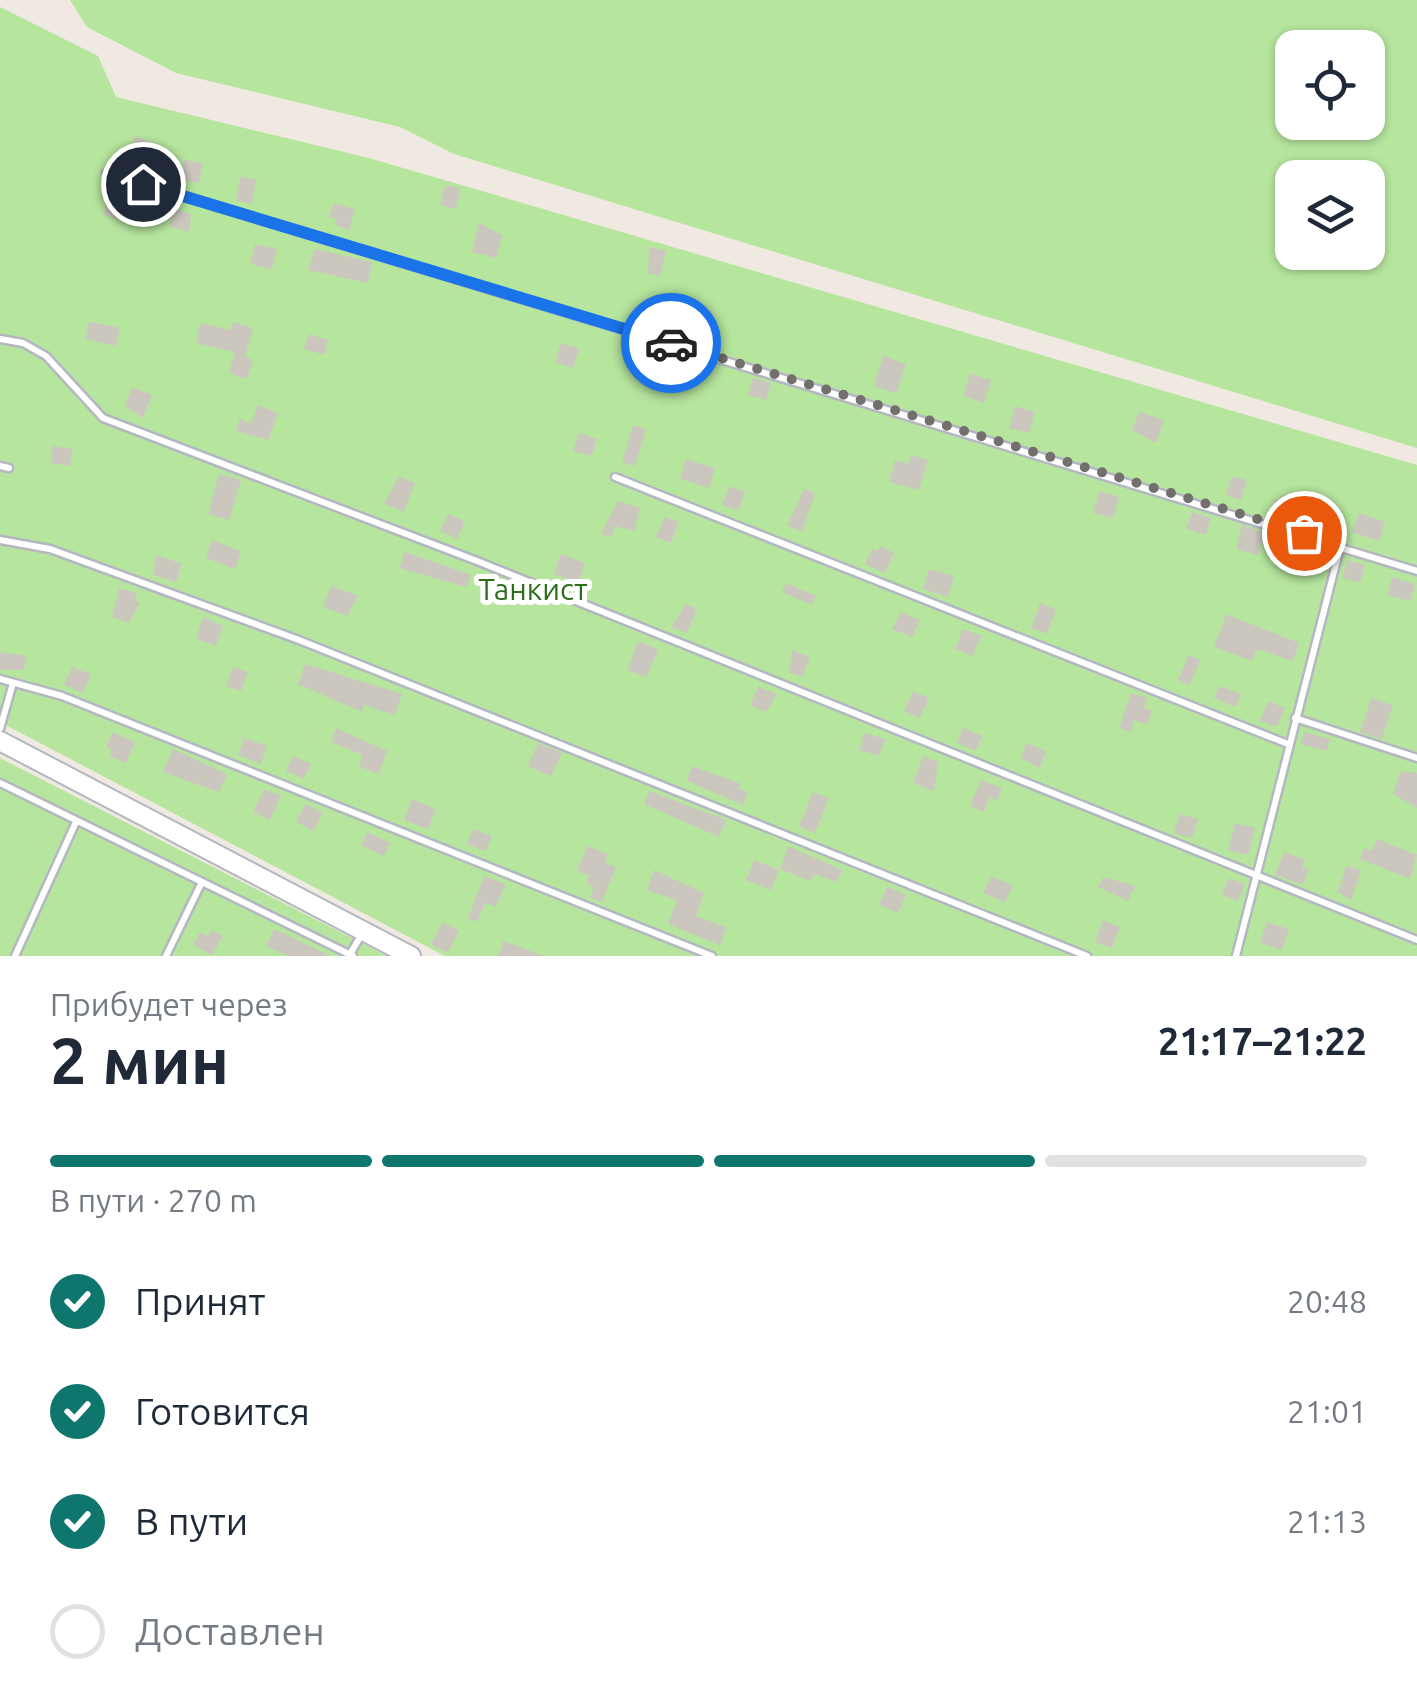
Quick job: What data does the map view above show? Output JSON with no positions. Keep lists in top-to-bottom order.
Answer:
{
  "parks": ["Танкист"],
  "page": {
    "heading": ["2 мин", "Прибудет через", "21:17–21:22"],
    "bar": "В пути · 270 m",
    "list": [
      ["Принят", "20:48"],
      ["Готовится", "21:01"],
      ["В пути", "21:13"],
      "Доставлен"
    ]
  }
}
